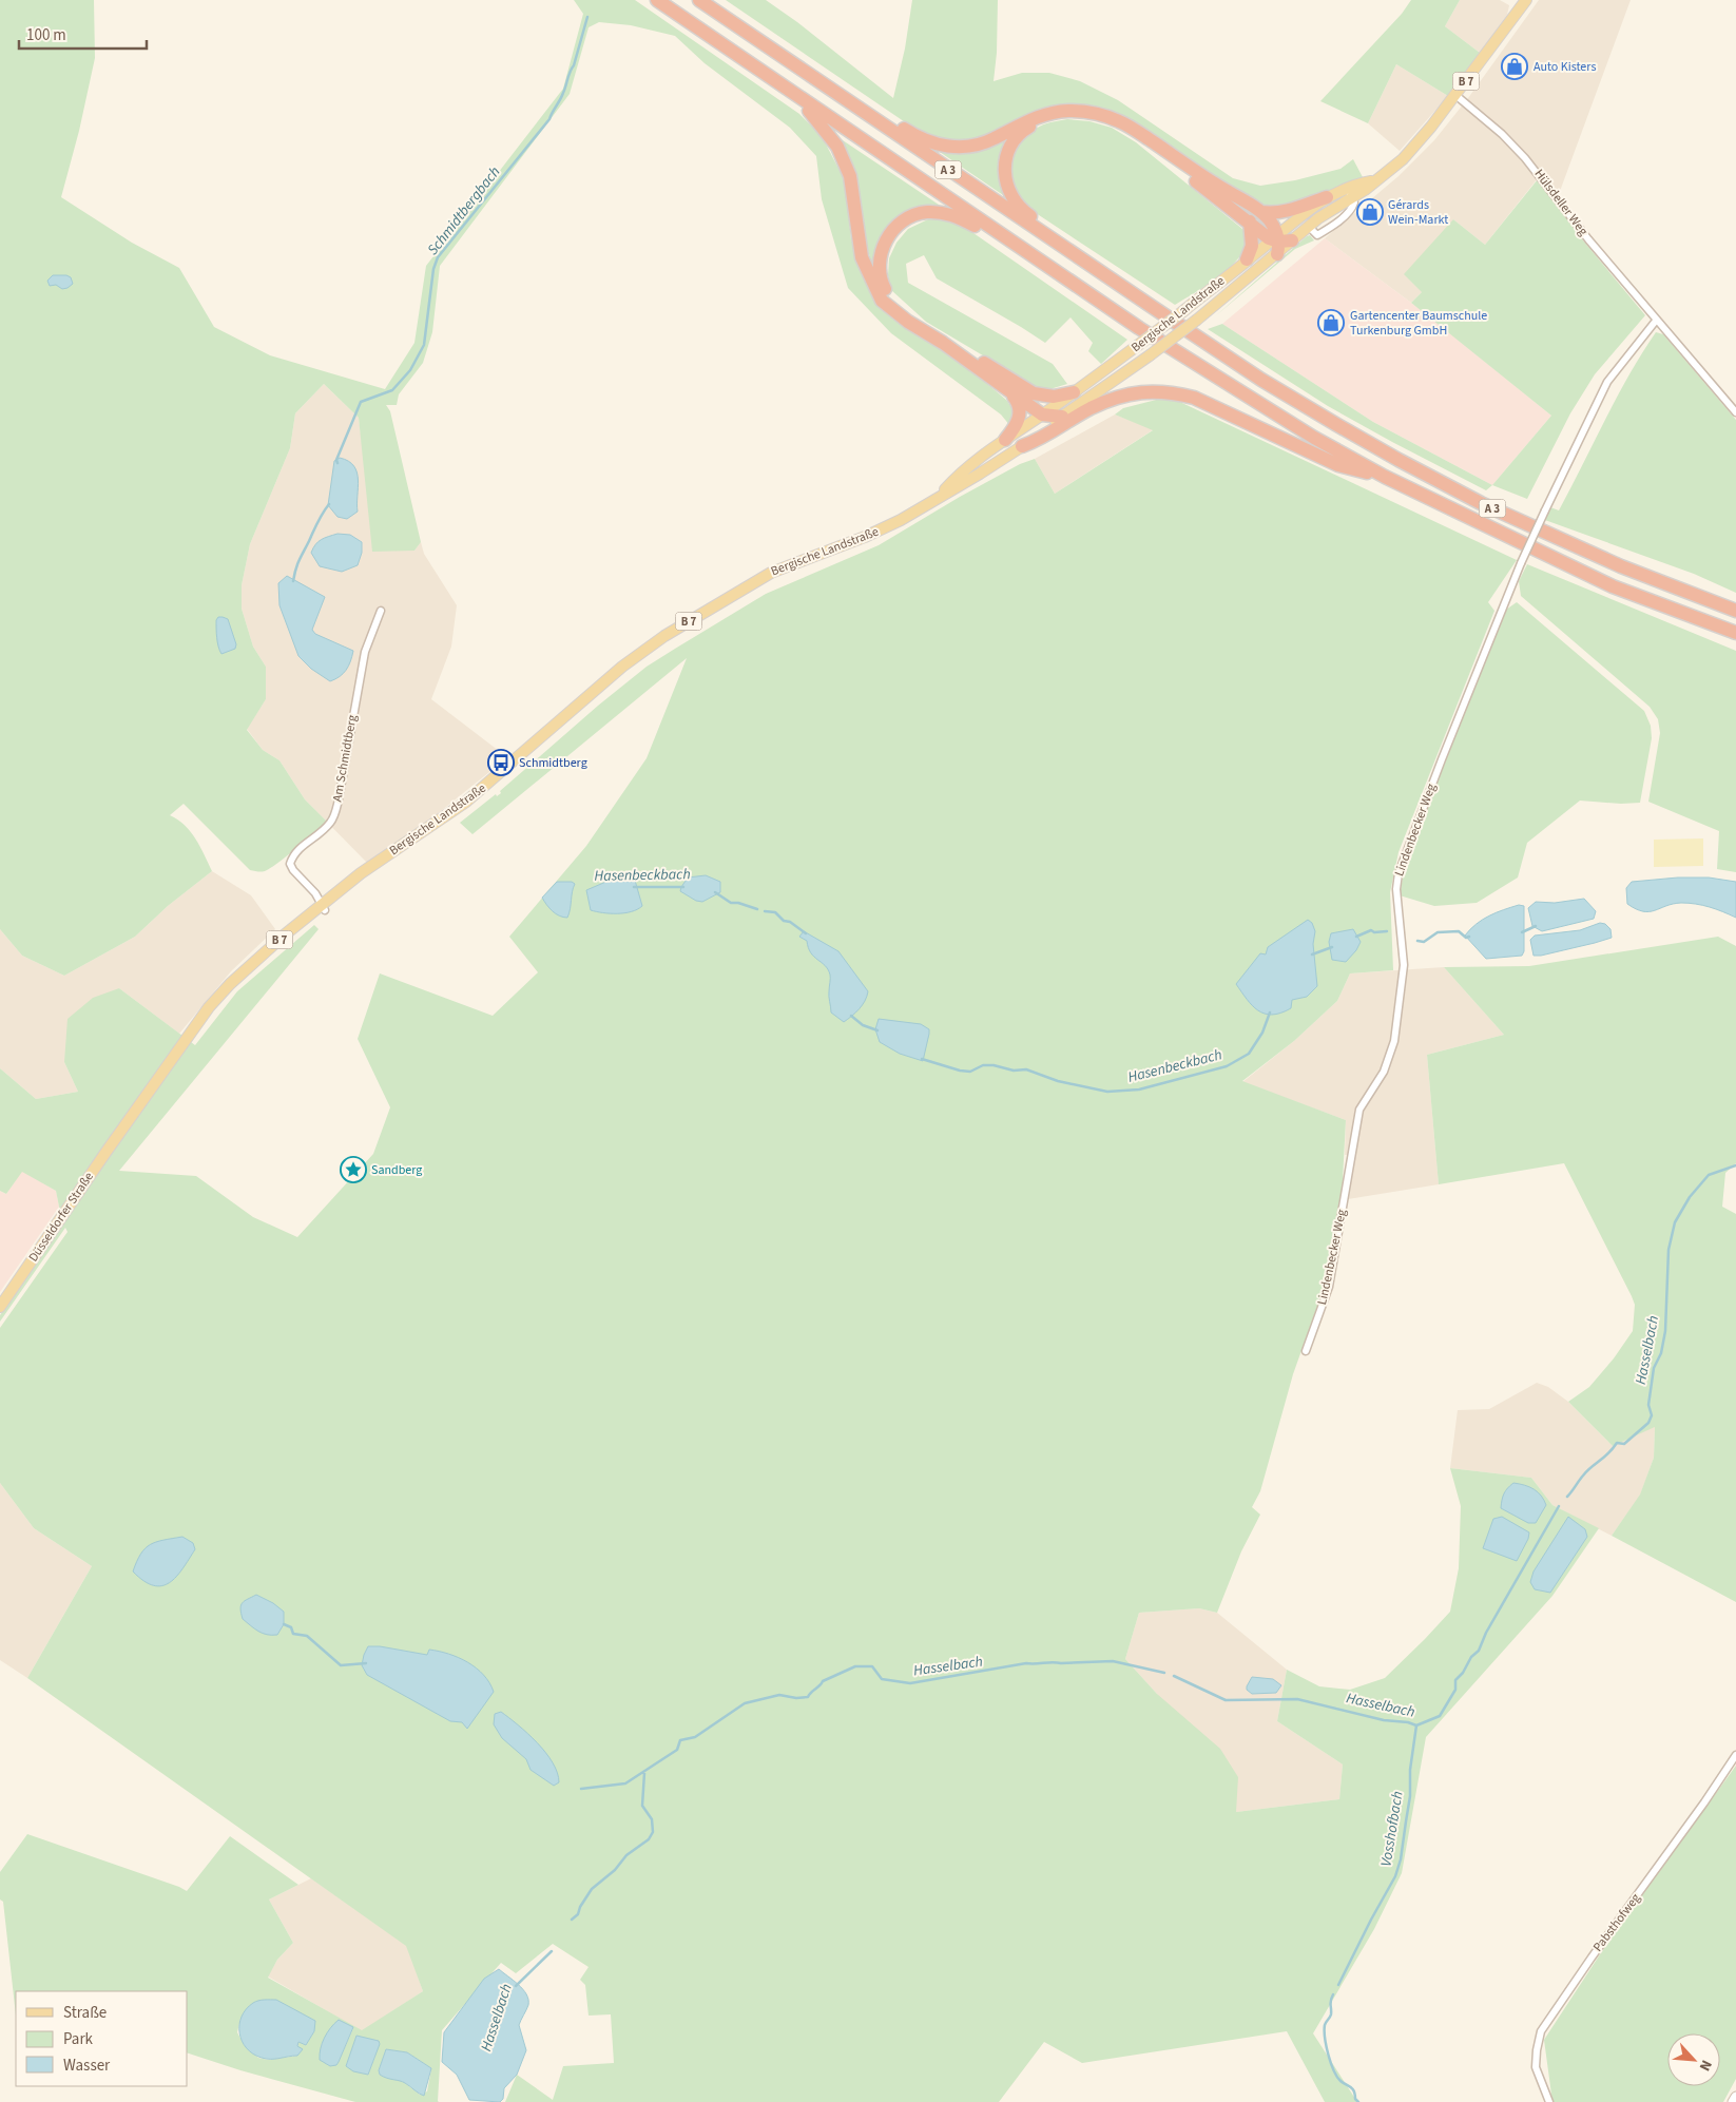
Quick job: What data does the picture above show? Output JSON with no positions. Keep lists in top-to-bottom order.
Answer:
{
  "streets": {
    "highway": ["A 3"],
    "main road": ["B 7", "Bergische Landstraße", "Düsseldorfer Straße"],
    "street": [
      "Hülsdeller Weg",
      "Am Schmidtberg",
      "Lindenbecker Weg",
      "Pabsthofweg"
    ]
  },
  "crossings": [
    ["Hülsdeller Weg", "Bergische Landstraße"],
    ["Hülsdeller Weg", "Lindenbecker Weg"],
    ["Bergische Landstraße", "Am Schmidtberg"],
    ["Bergische Landstraße", "Düsseldorfer Straße"]
  ],
  "water": [
    "Schmidtbergbach",
    "Hasenbeckbach",
    "Hasselbach",
    "Vosshofbach"
  ],
  "places": {
    "shop": ["Auto Kisters", "Gérards Wein-Markt", "Gartencenter Baumschule Turkenburg GmbH"],
    "bus stop": ["Schmidtberg"],
    "place": ["Sandberg"]
  },
  "legend": ["Straße", "Park", "Wasser"],
  "scale_bar": "100 m",
  "north": "bottom right"
}
